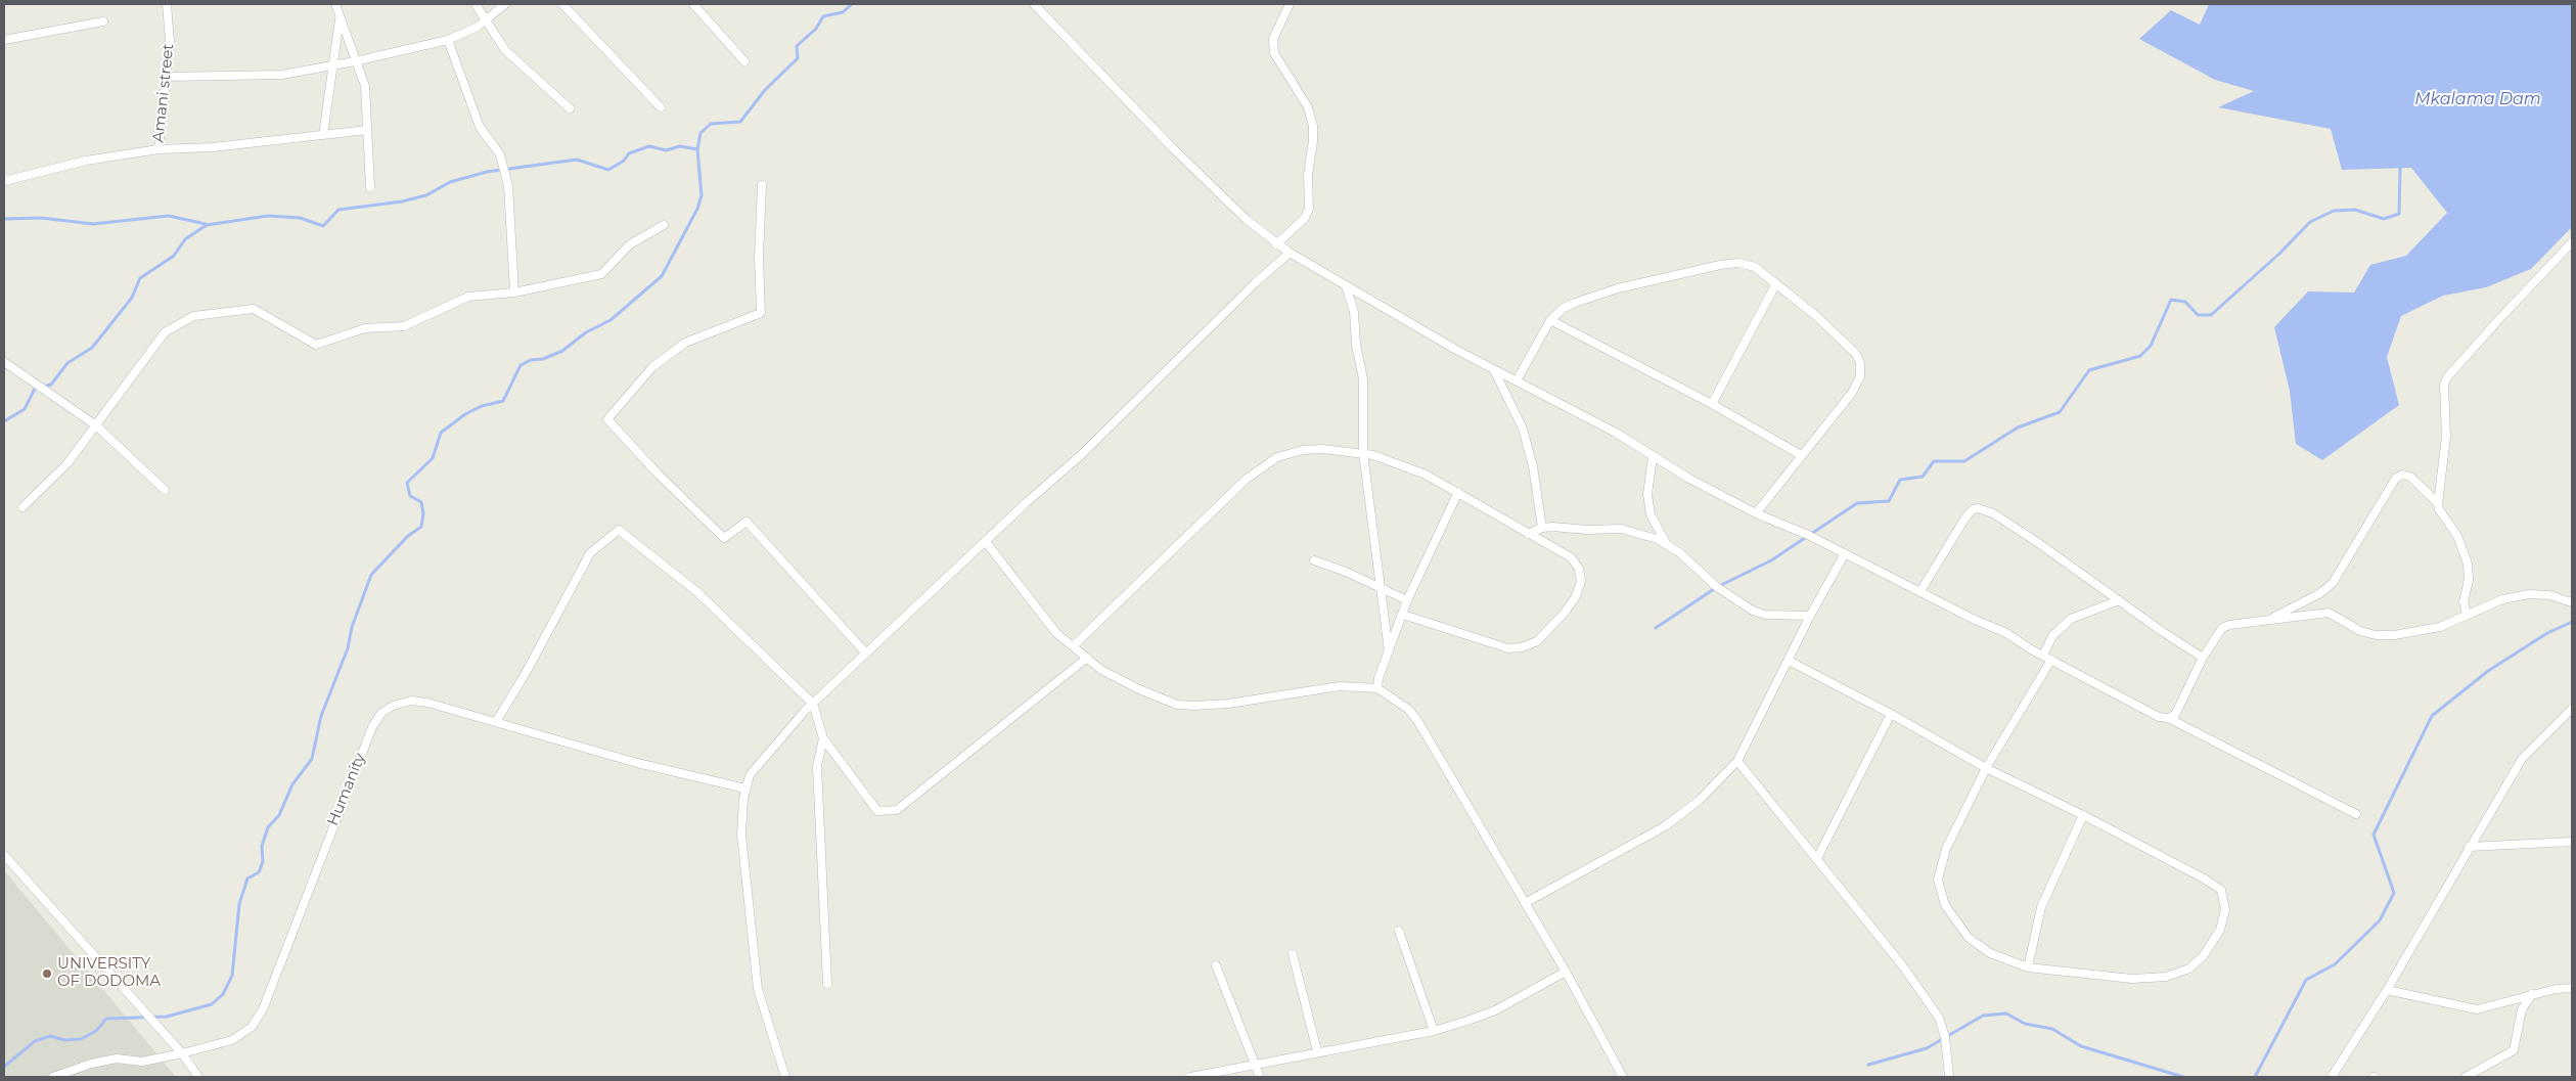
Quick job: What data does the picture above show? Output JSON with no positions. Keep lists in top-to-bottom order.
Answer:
{
  "streets": {
    "street": ["Amani street", "Humanity"]
  },
  "water": ["Mkalama Dam"],
  "places": ["UNIVERSITY OF DODOMA"]
}
